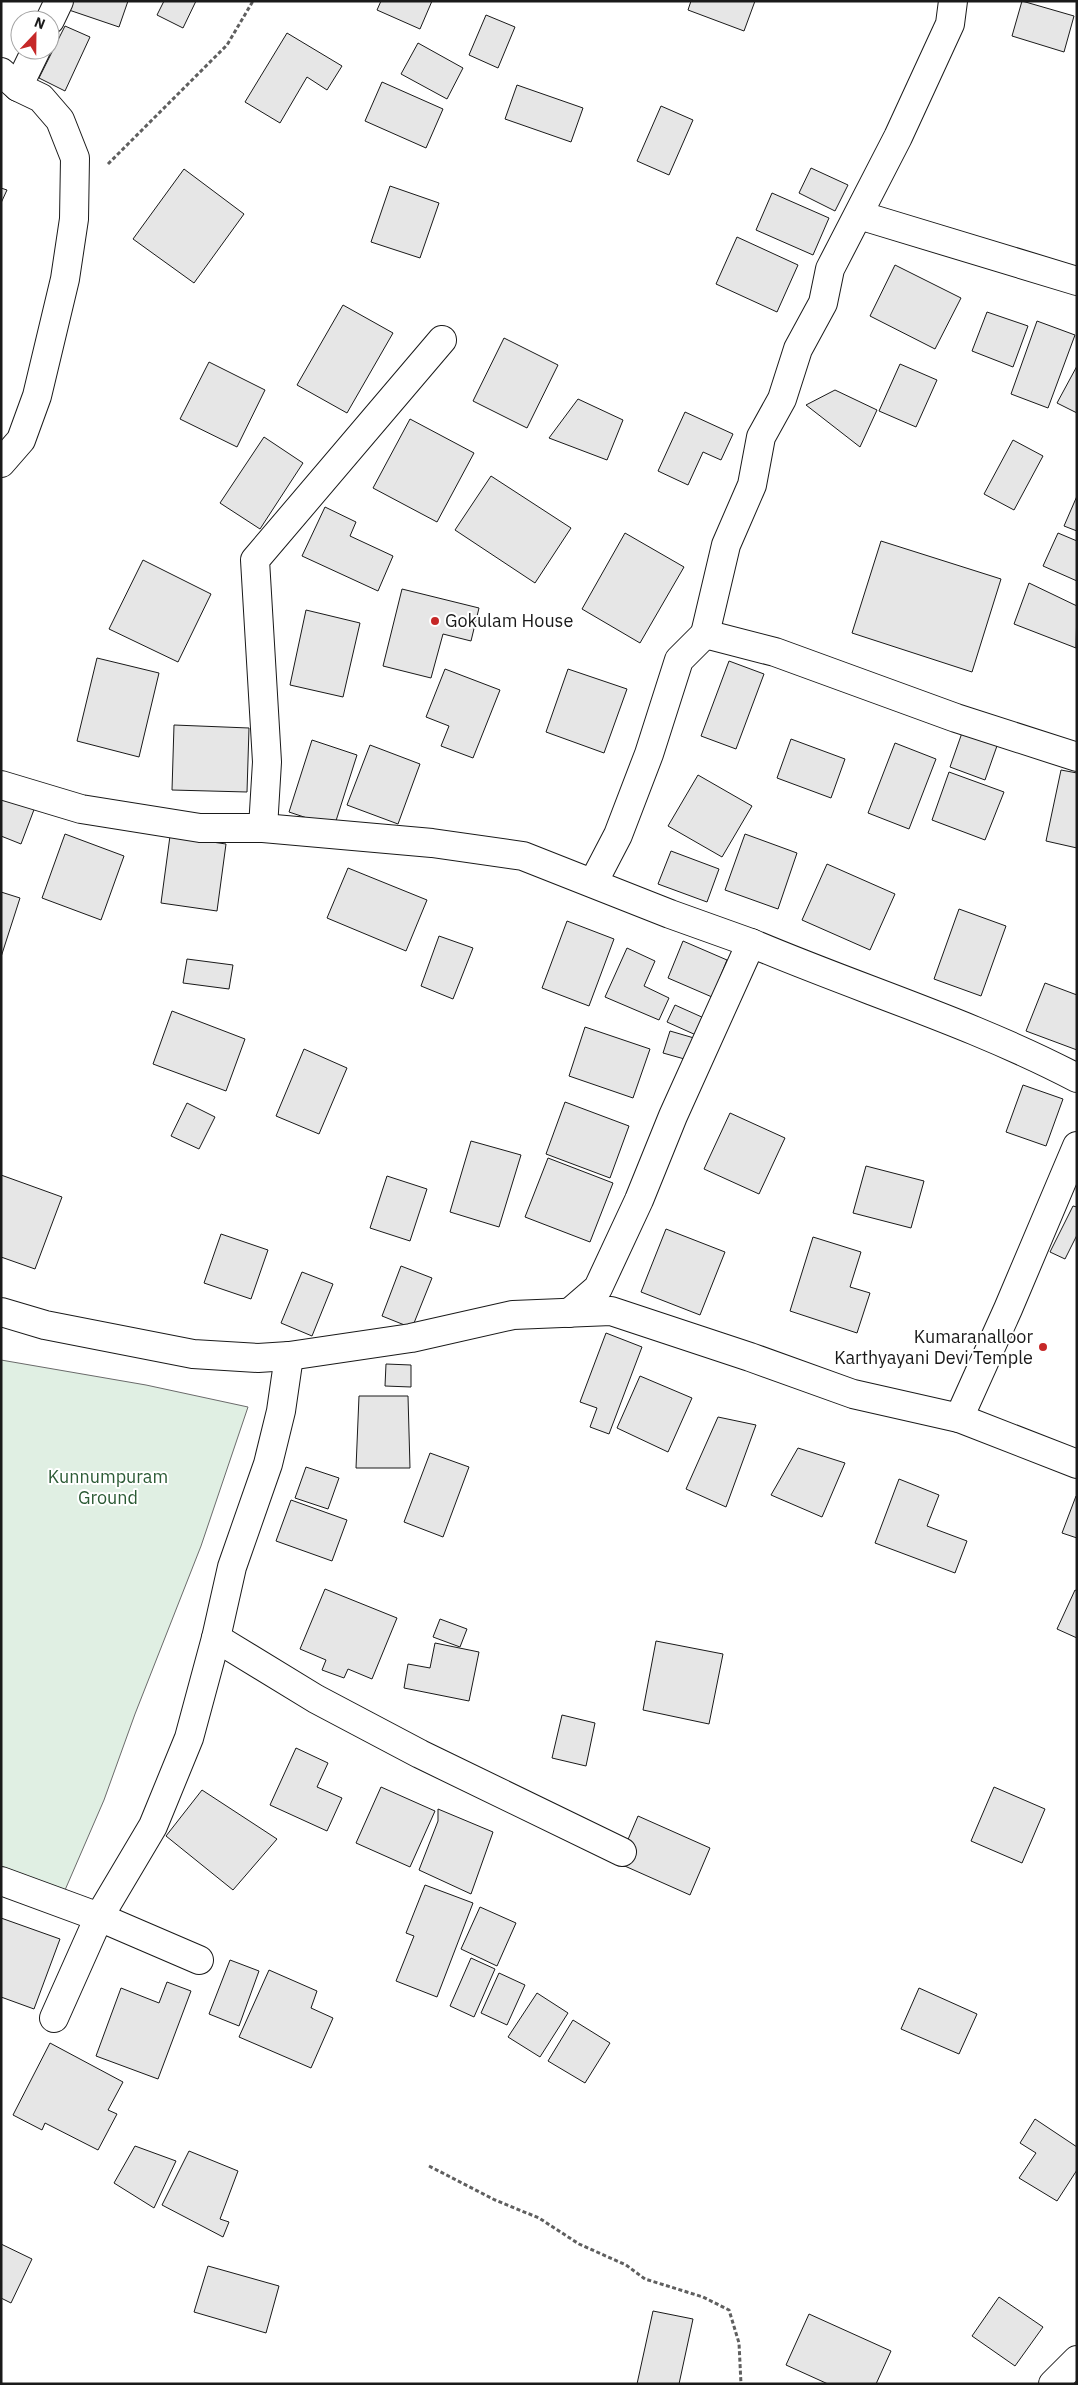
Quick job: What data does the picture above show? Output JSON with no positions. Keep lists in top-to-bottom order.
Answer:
{
  "parks": ["Kunnumpuram Ground"],
  "places": ["Gokulam House", "Kumaranalloor Karthyayani Devi Temple"],
  "north": "top"
}
